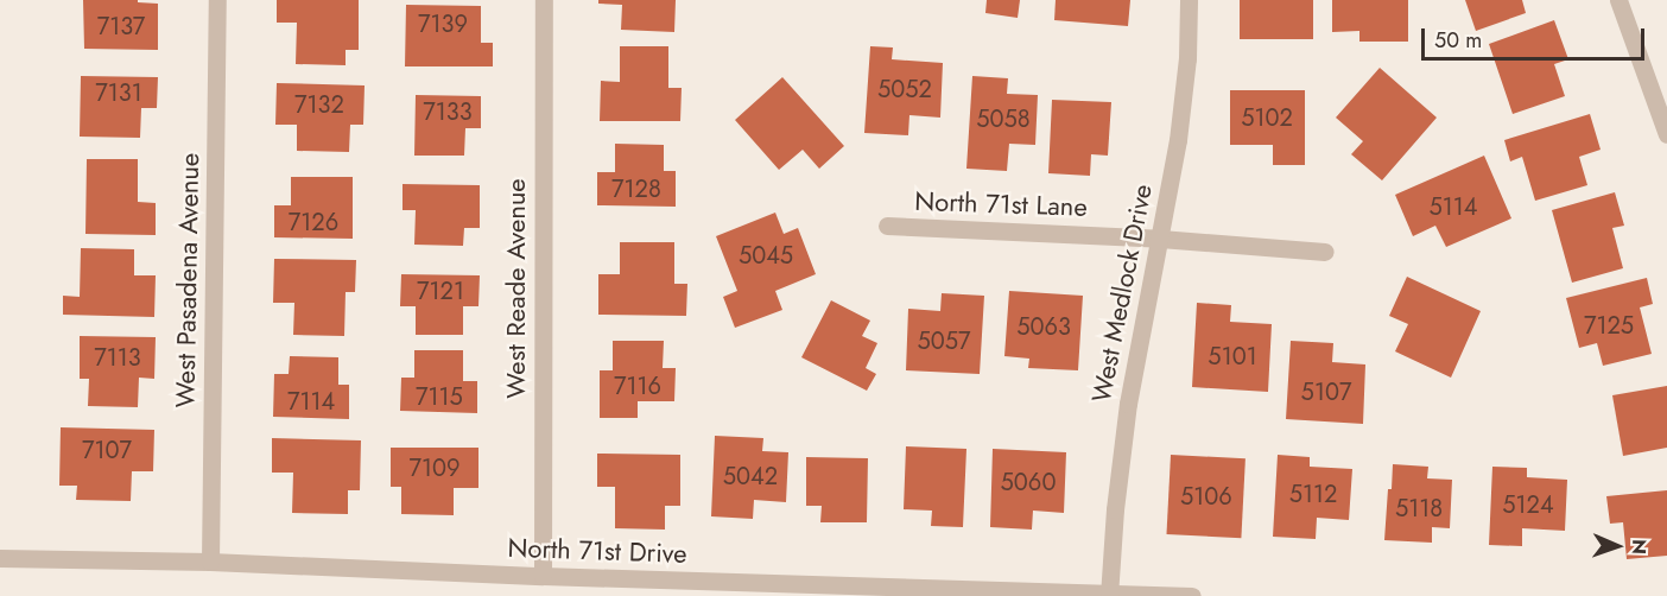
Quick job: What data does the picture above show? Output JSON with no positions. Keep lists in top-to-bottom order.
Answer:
{
  "streets": {
    "street": [
      "North 71st Lane",
      "West Pasadena Avenue",
      "West Reade Avenue",
      "West Medlock Drive",
      "North 71st Drive"
    ]
  },
  "crossings": [
    ["North 71st Lane", "West Medlock Drive"],
    ["West Pasadena Avenue", "North 71st Drive"],
    ["West Reade Avenue", "North 71st Drive"],
    ["West Medlock Drive", "North 71st Drive"]
  ],
  "house_numbers": [
    "7139",
    "7137",
    "5052",
    "7131",
    "7132",
    "7133",
    "5102",
    "5058",
    "7128",
    "5114",
    "7126",
    "5045",
    "7121",
    "7125",
    "5063",
    "5057",
    "5101",
    "7113",
    "7116",
    "5107",
    "7115",
    "7114",
    "7107",
    "7109",
    "5042",
    "5060",
    "5112",
    "5106",
    "5124",
    "5118"
  ],
  "scale_bar": "50 m",
  "north": "right"
}
